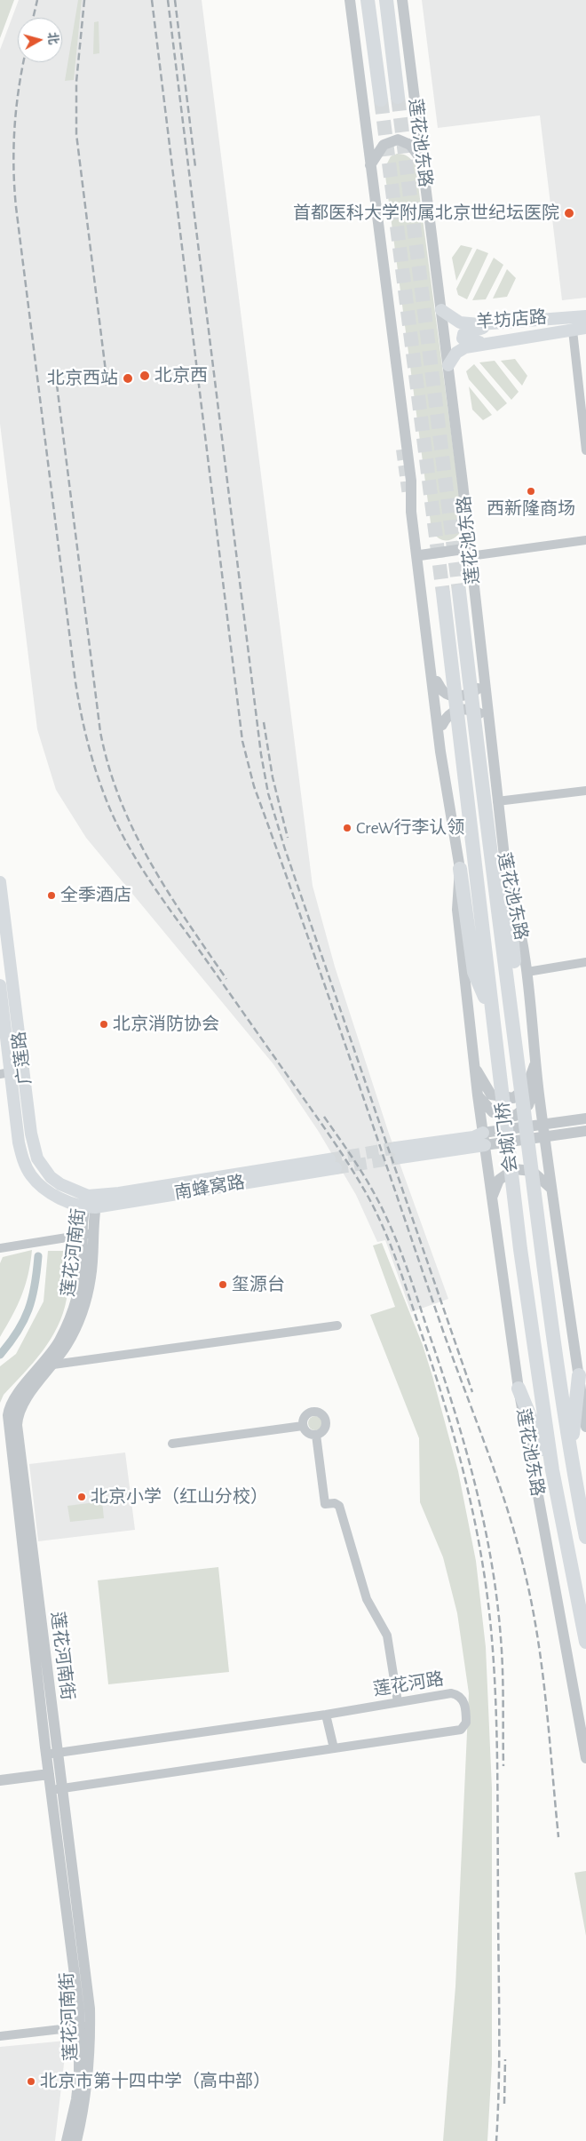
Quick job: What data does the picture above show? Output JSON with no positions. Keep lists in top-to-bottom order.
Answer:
{
  "streets": {
    "highway": ["莲花池东路", "会城门桥"],
    "main road": ["羊坊店路", "广莲路", "南蜂窝路"],
    "street": ["莲花河南街", "莲花河路"]
  },
  "crossings": [
    ["莲花池东路", "羊坊店路"],
    ["莲花池东路", "会城门桥"],
    ["广莲路", "南蜂窝路"],
    ["广莲路", "莲花河南街"],
    ["南蜂窝路", "莲花河南街"],
    ["莲花河南街", "莲花河路"]
  ],
  "places": [
    "首都医科大学附属北京世纪坛医院",
    "北京西",
    "北京西站",
    "西新隆商场",
    "CreW行李认领",
    "全季酒店",
    "北京消防协会",
    "玺源台",
    "北京小学（红山分校）",
    "北京市第十四中学（高中部）"
  ],
  "north": "right"
}
